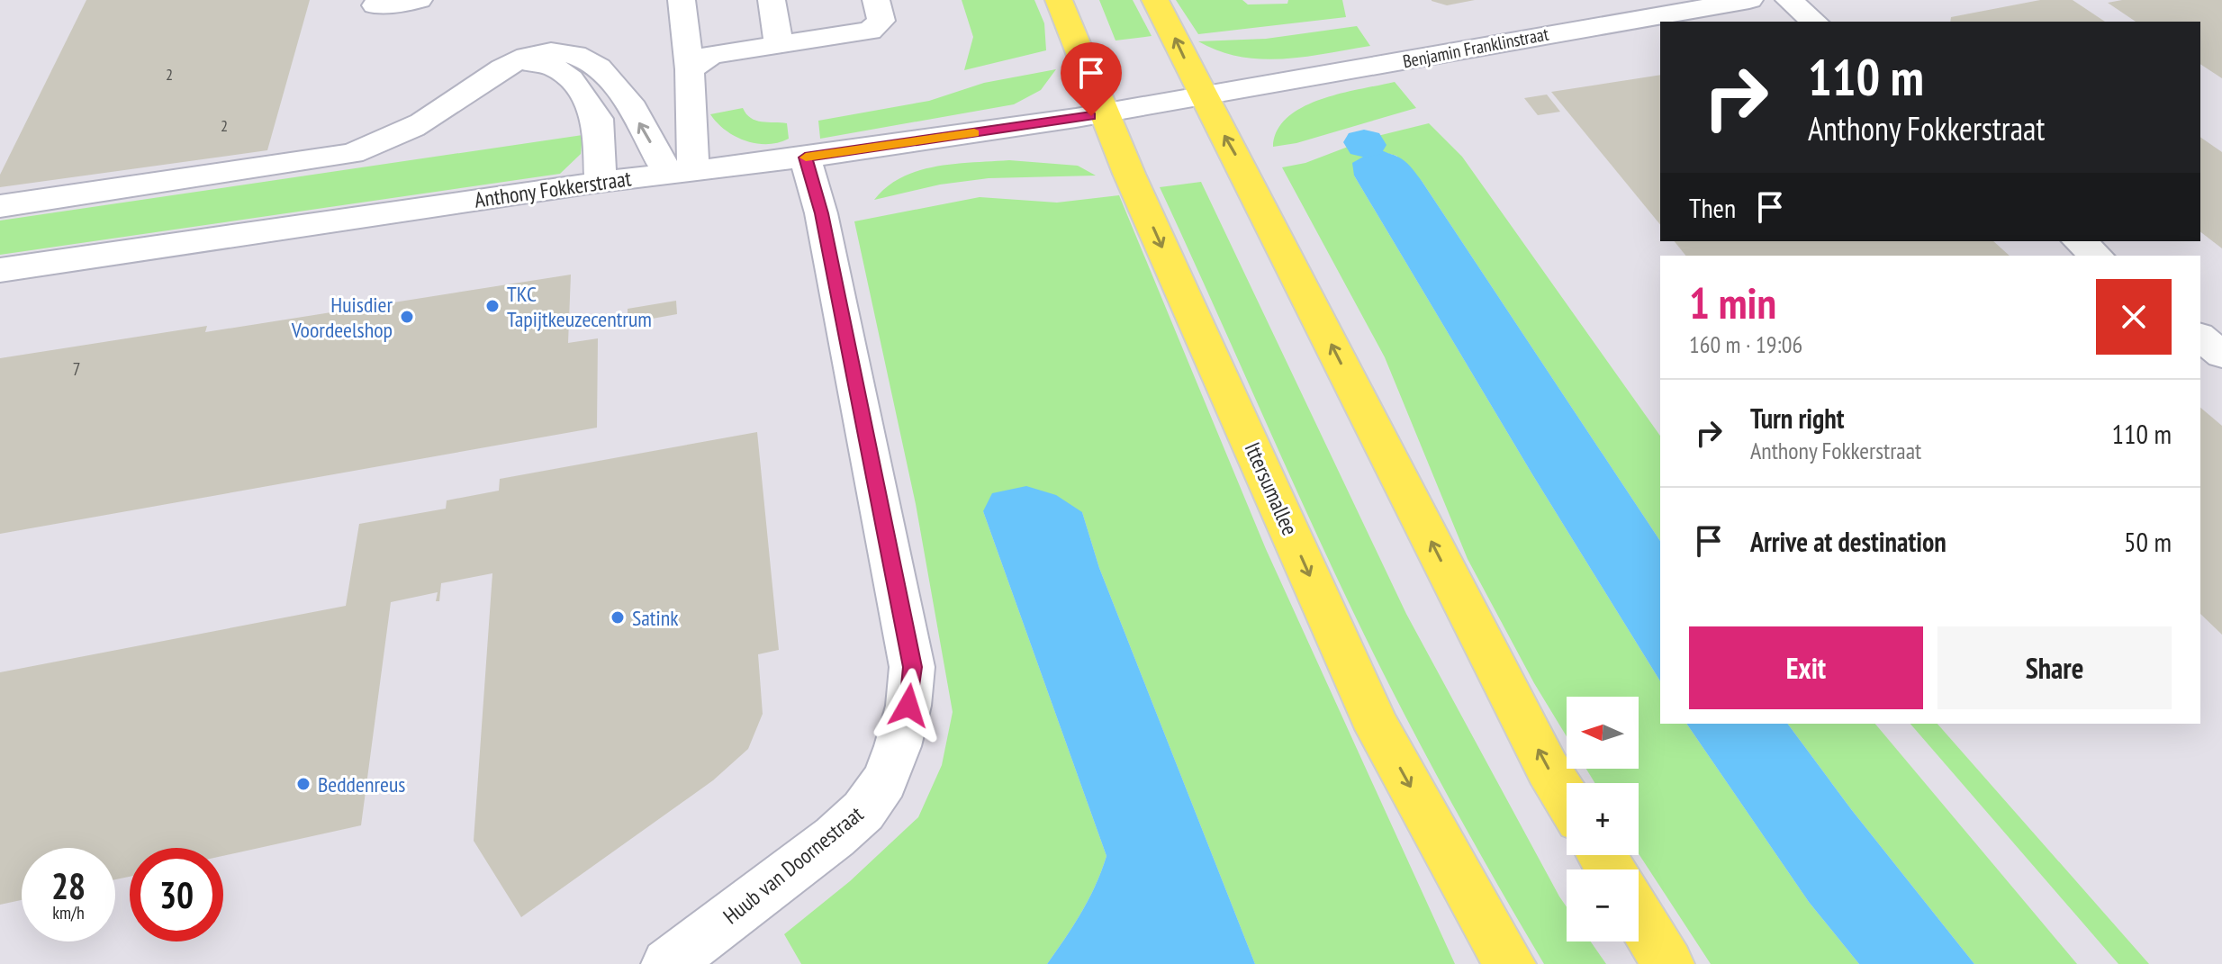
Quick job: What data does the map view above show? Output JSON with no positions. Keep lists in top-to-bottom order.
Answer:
{
  "streets": {
    "main road": ["Ittersumallee"],
    "street": ["Benjamin Franklinstraat", "Anthony Fokkerstraat", "Huub van Doornestraat"]
  },
  "crossings": [
    ["Benjamin Franklinstraat", "Anthony Fokkerstraat"],
    ["Benjamin Franklinstraat", "Ittersumallee"],
    ["Anthony Fokkerstraat", "Ittersumallee"],
    ["Anthony Fokkerstraat", "Huub van Doornestraat"]
  ],
  "places": [
    "TKC Tapijtkeuzecentrum",
    "Huisdier Voordeelshop",
    "Satink",
    "Beddenreus"
  ],
  "house_numbers": ["2", "2", "7"],
  "north": "left",
  "page": {
    "turn": ["110 m", "Anthony Fokkerstraat"],
    "then": "Then",
    "heading": ["1 min", "160 m · 19:06"],
    "list": [
      {
        "name": "Turn right",
        "note": "Anthony Fokkerstraat",
        "value": "110 m"
      },
      {
        "name": "Arrive at destination",
        "value": "50 m"
      }
    ],
    "buttons": ["Exit", "Share"],
    "map_buttons": ["+", "−"],
    "speed": "28 km/h",
    "limit": "30"
  }
}
